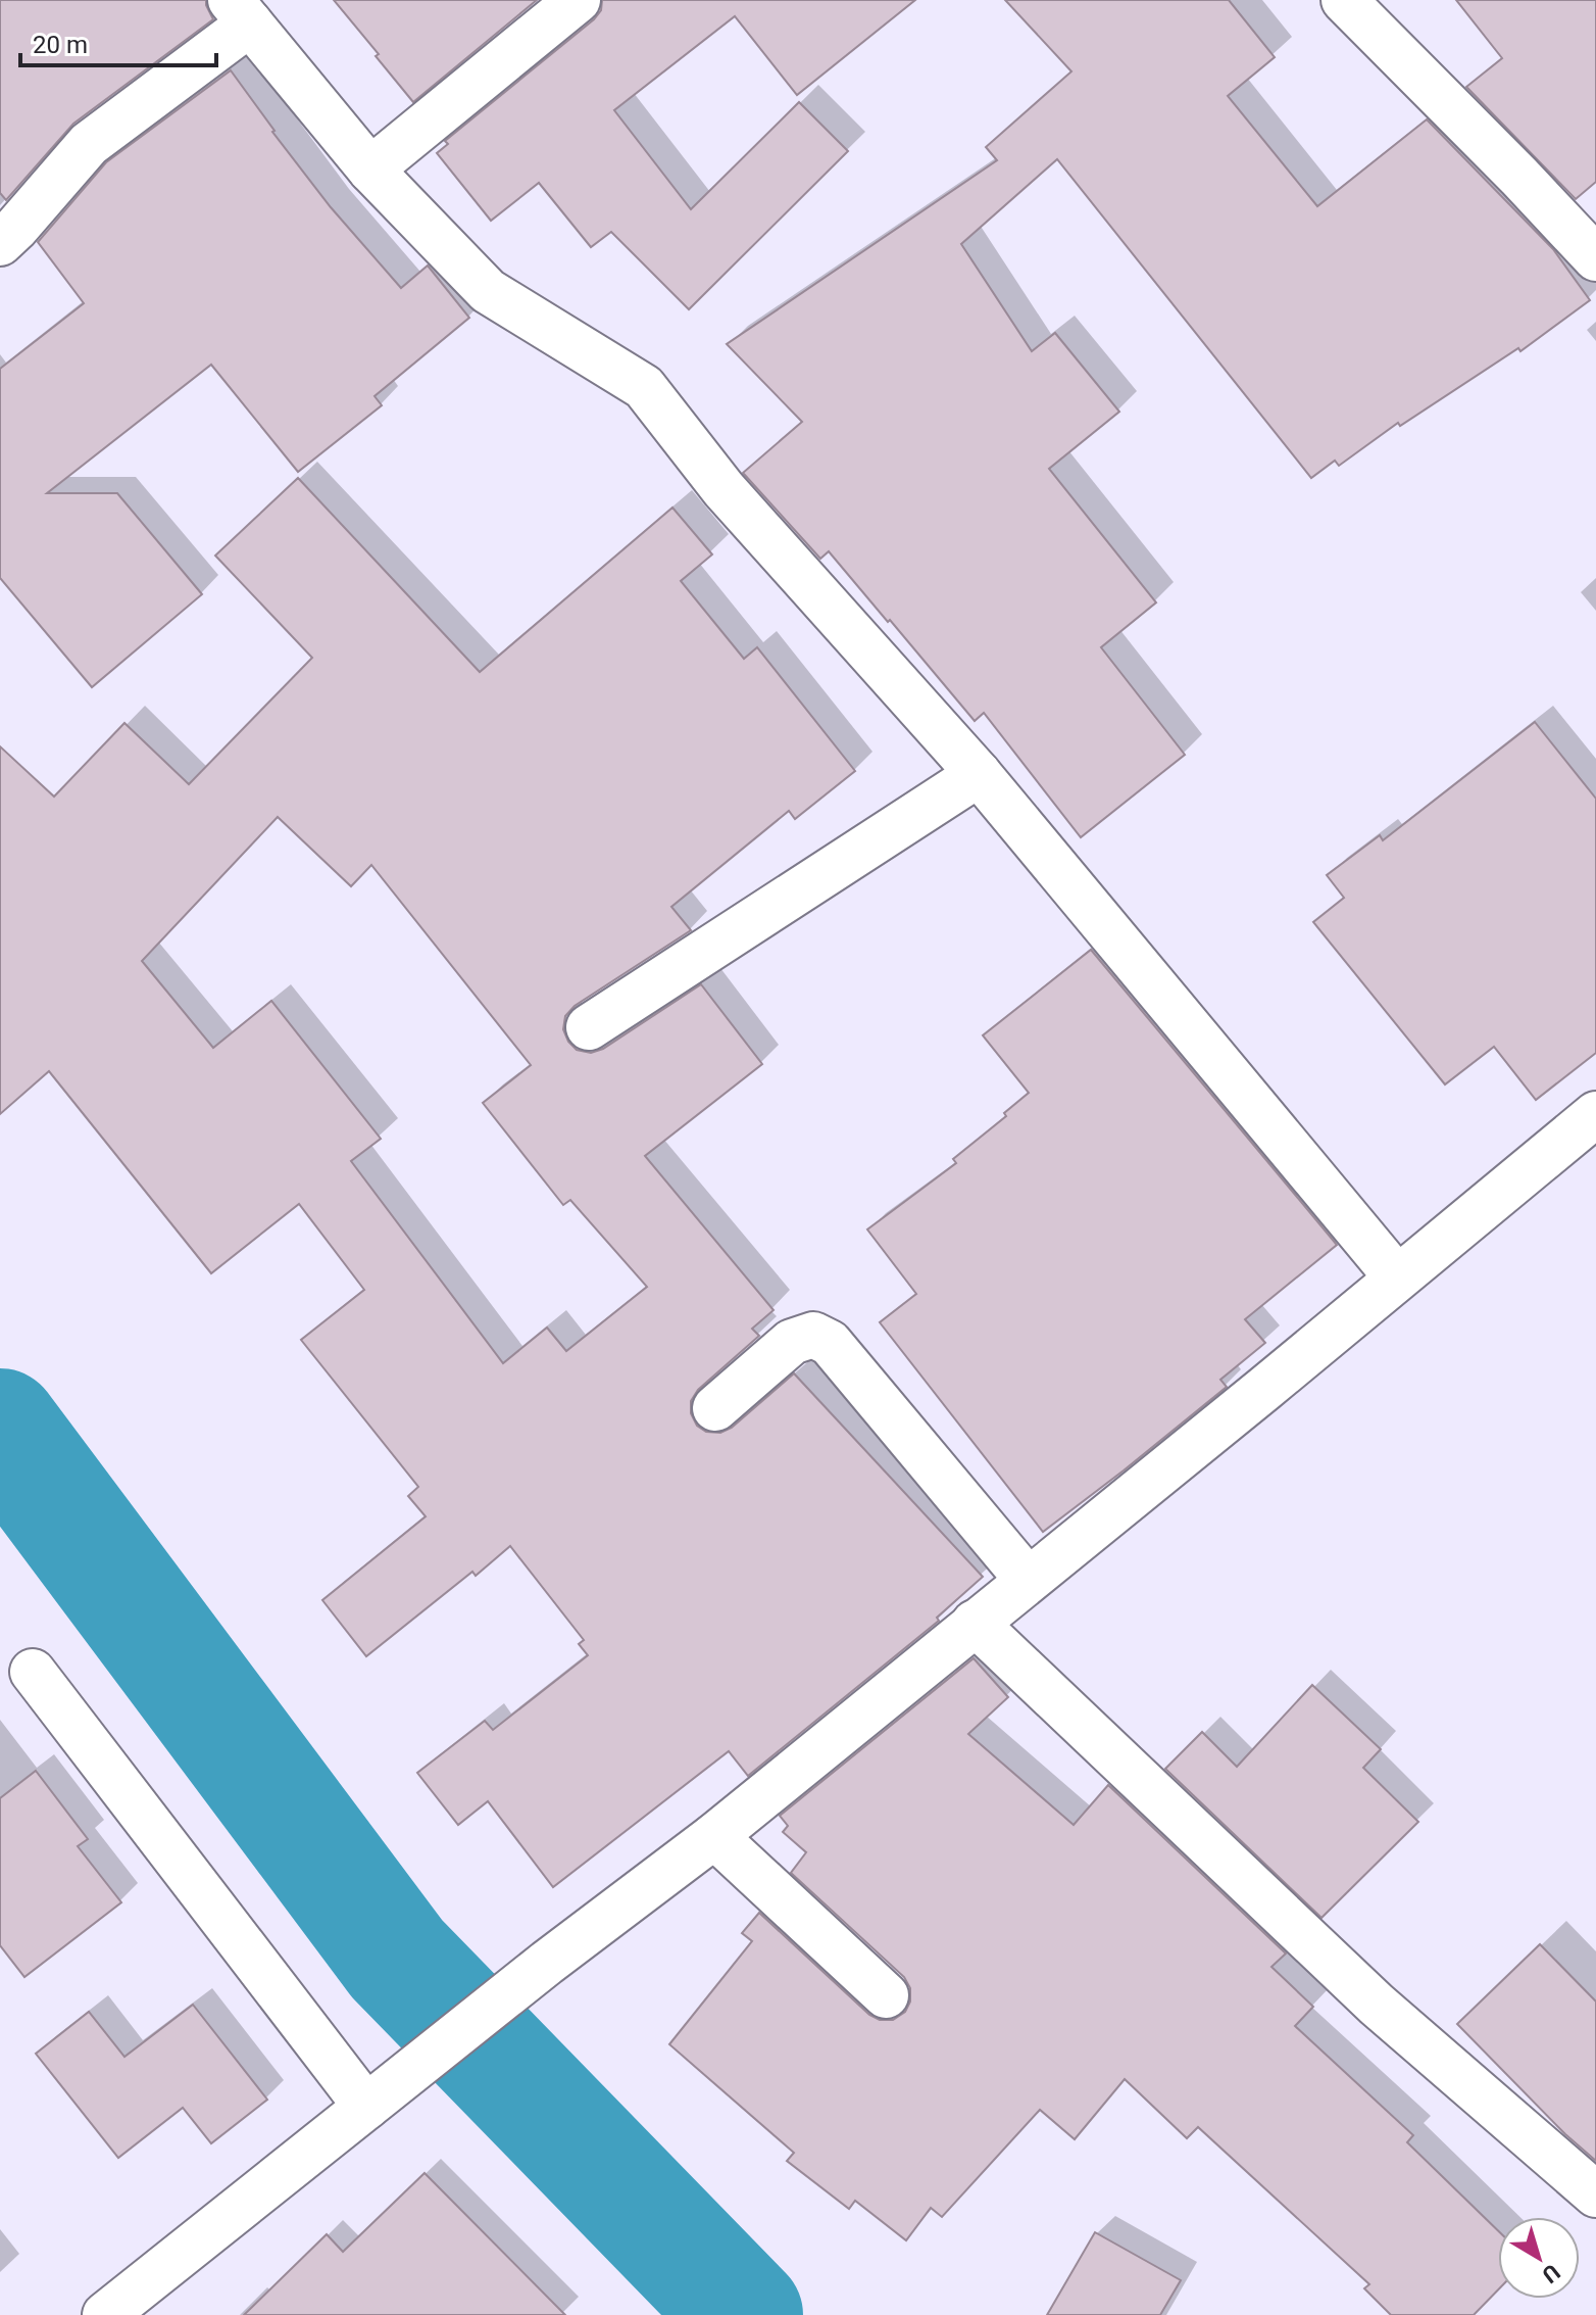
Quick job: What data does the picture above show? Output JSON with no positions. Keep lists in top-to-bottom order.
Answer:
{
  "scale_bar": "20 m",
  "north": "bottom right"
}
